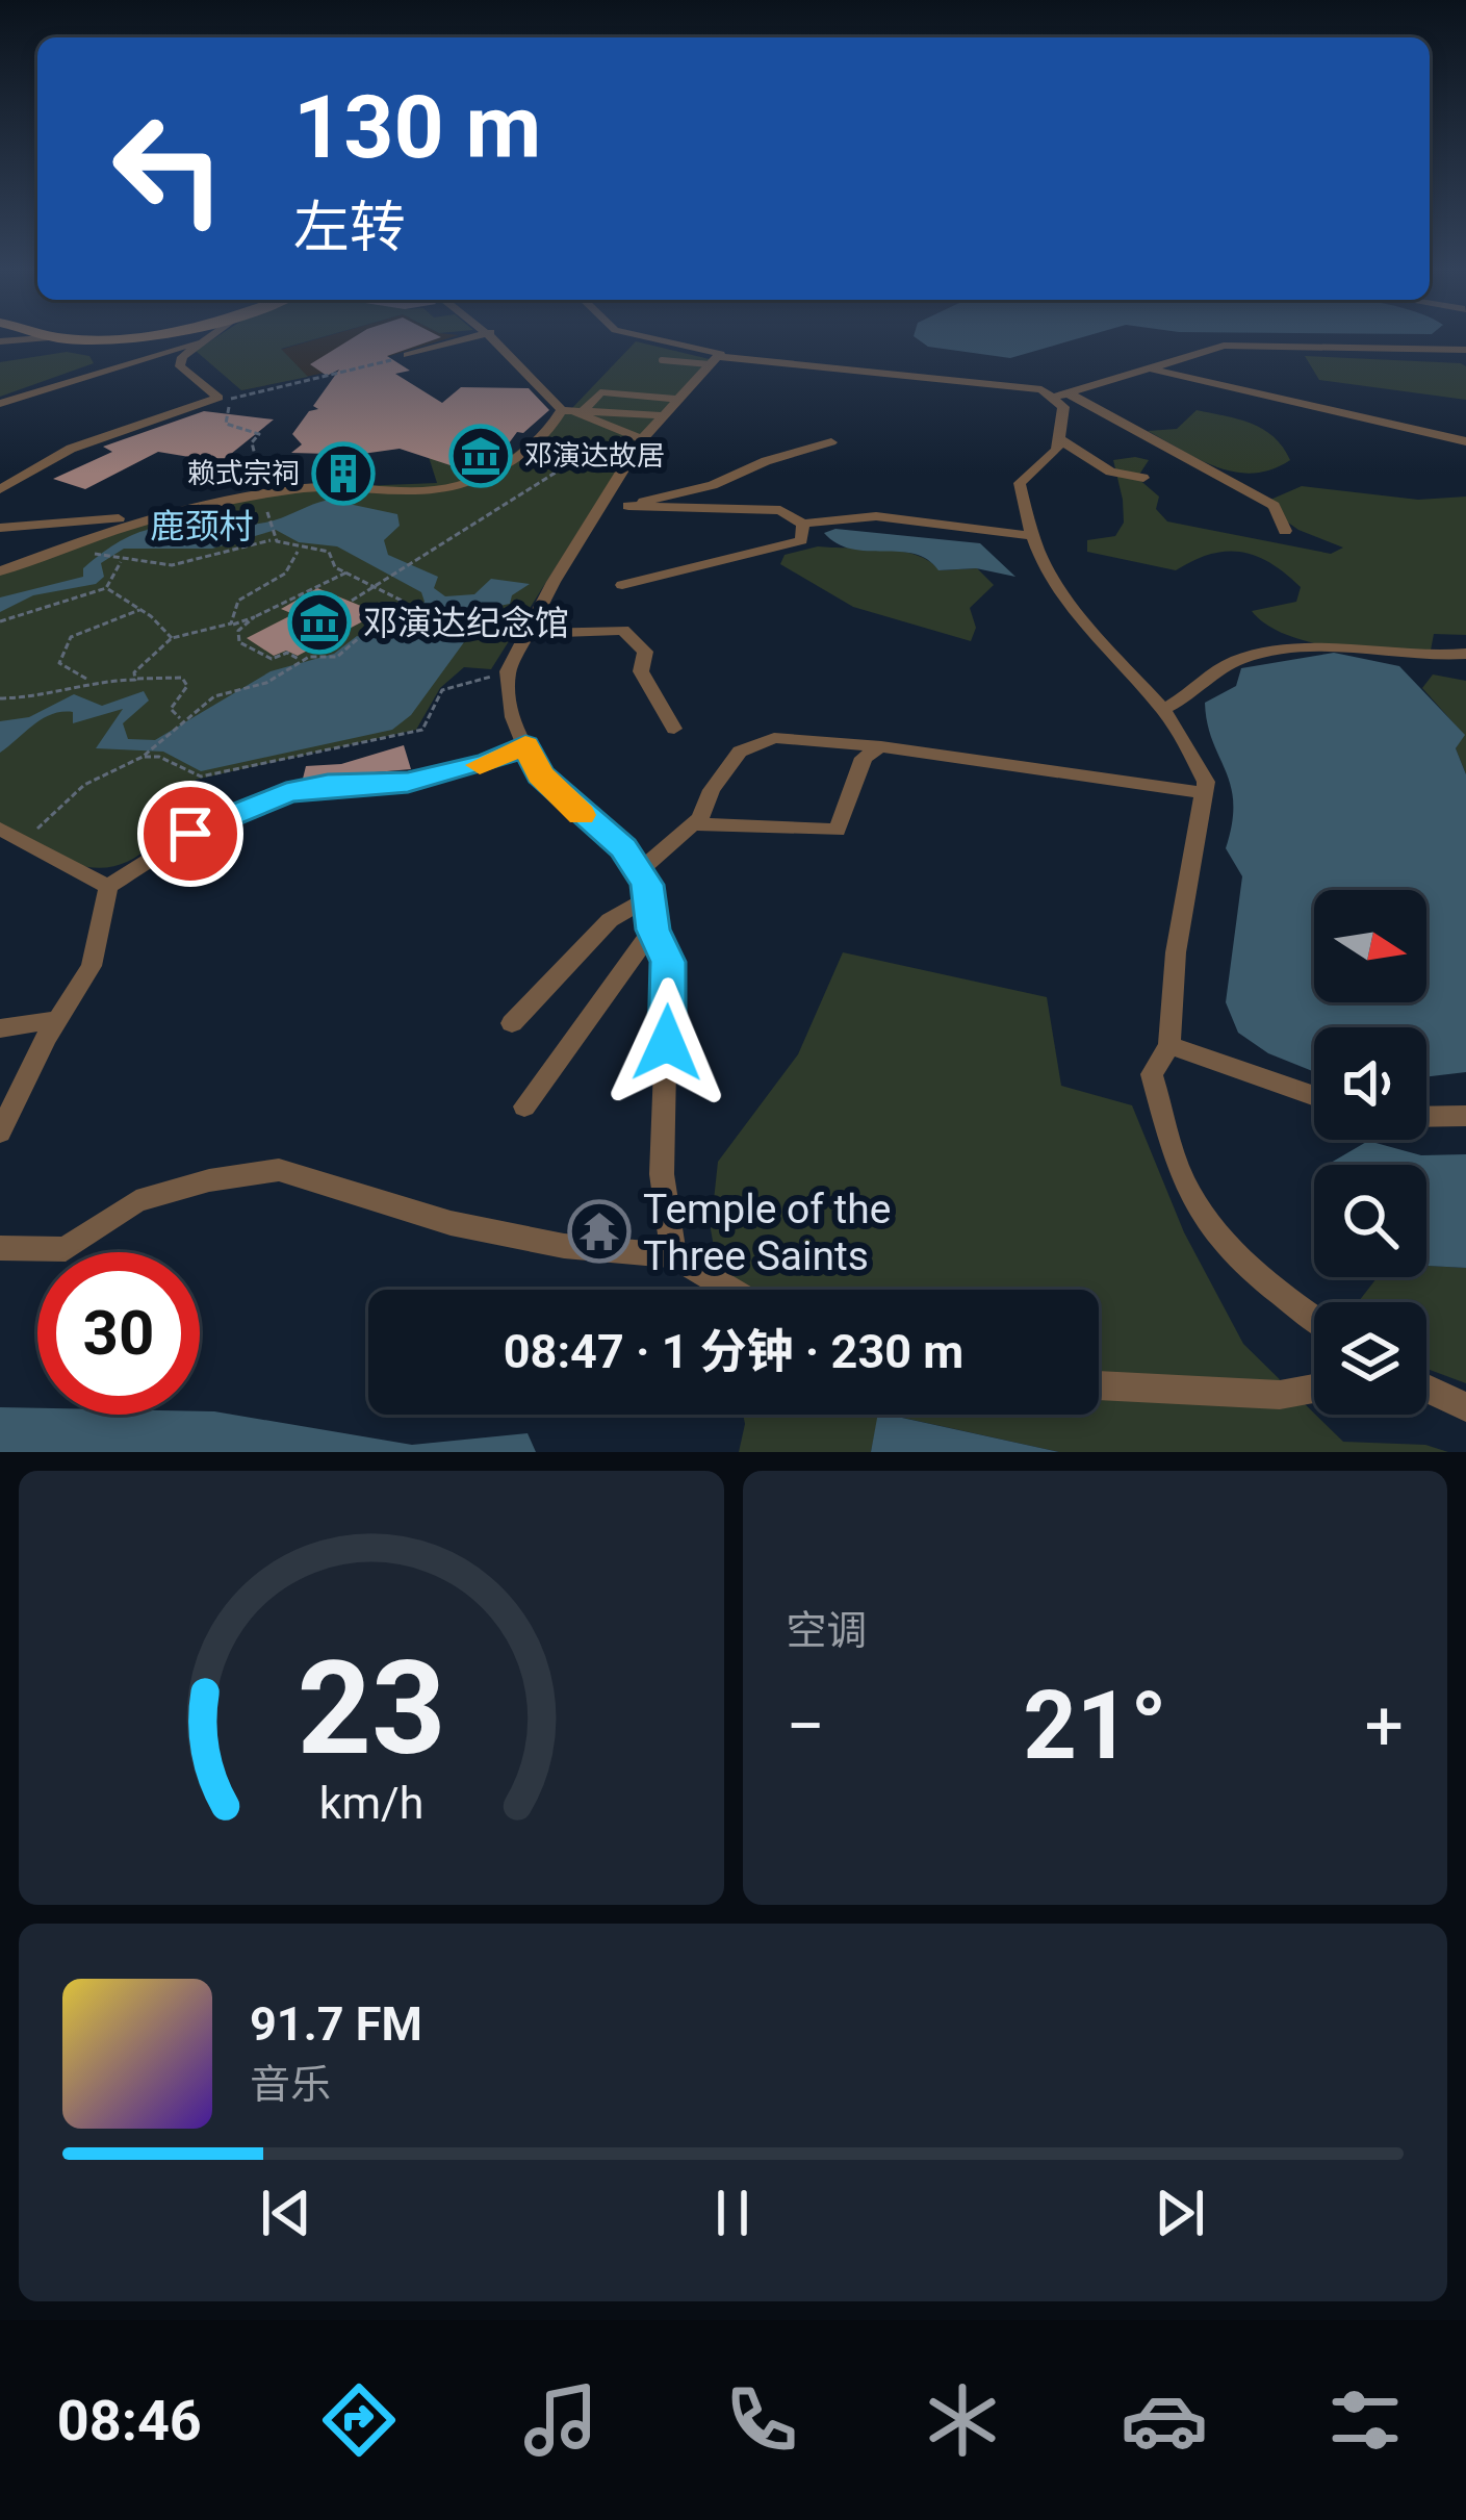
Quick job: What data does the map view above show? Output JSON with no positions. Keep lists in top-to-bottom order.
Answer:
{
  "districts": ["鹿颈村"],
  "places": {
    "museum": ["邓演达故居", "邓演达纪念馆"],
    "building": ["赖式宗祠"],
    "temple": ["Temple of the Three Saints"]
  },
  "north": "right",
  "page": {
    "turn": ["130 m", "左转"],
    "limit": "30",
    "trip": "08:47 · 1 分钟 · 230 m",
    "tile": "空调",
    "heat": ["−", "21°", "+"],
    "song": ["91.7 FM", "音乐"],
    "tabs": "08:46",
    "gauge": ["23", "km/h"]
  }
}
